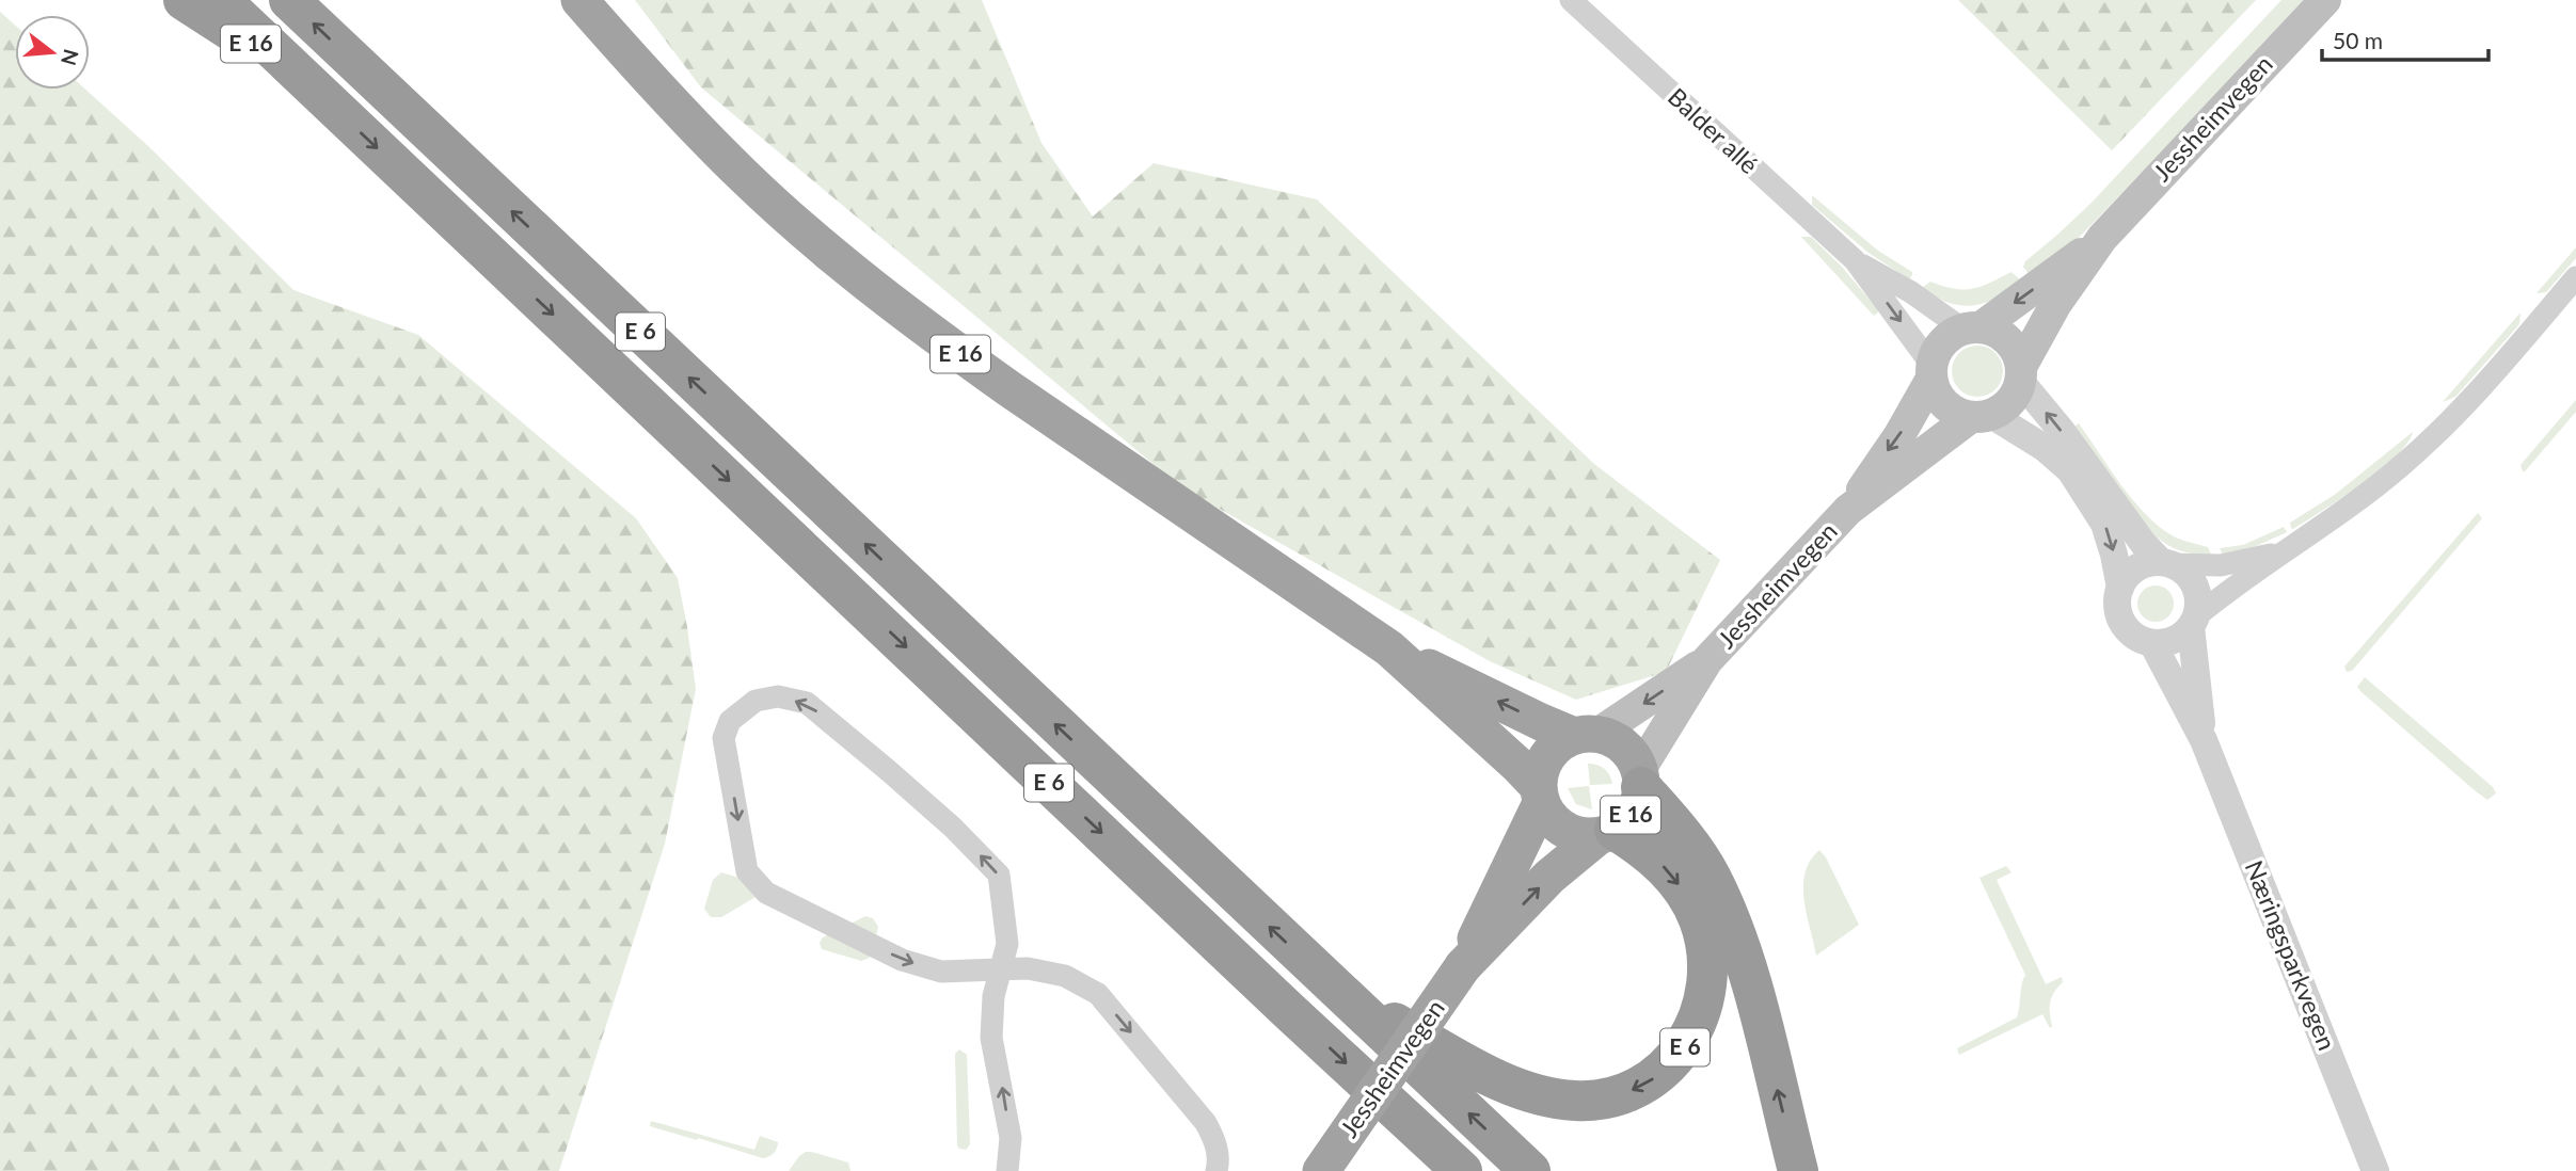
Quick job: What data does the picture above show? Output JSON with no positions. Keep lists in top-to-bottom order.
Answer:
{
  "streets": {
    "highway": ["E 16", "Jessheimvegen", "E 6"],
    "street": ["Balder allé", "Næringsparkvegen"]
  },
  "crossings": [
    ["E 16", "Jessheimvegen"],
    ["E 16", "E 6"],
    ["Jessheimvegen", "Balder allé"],
    ["Jessheimvegen", "E 6"],
    ["Jessheimvegen", "Næringsparkvegen"],
    ["Balder allé", "Næringsparkvegen"]
  ],
  "scale_bar": "50 m",
  "north": "right"
}
